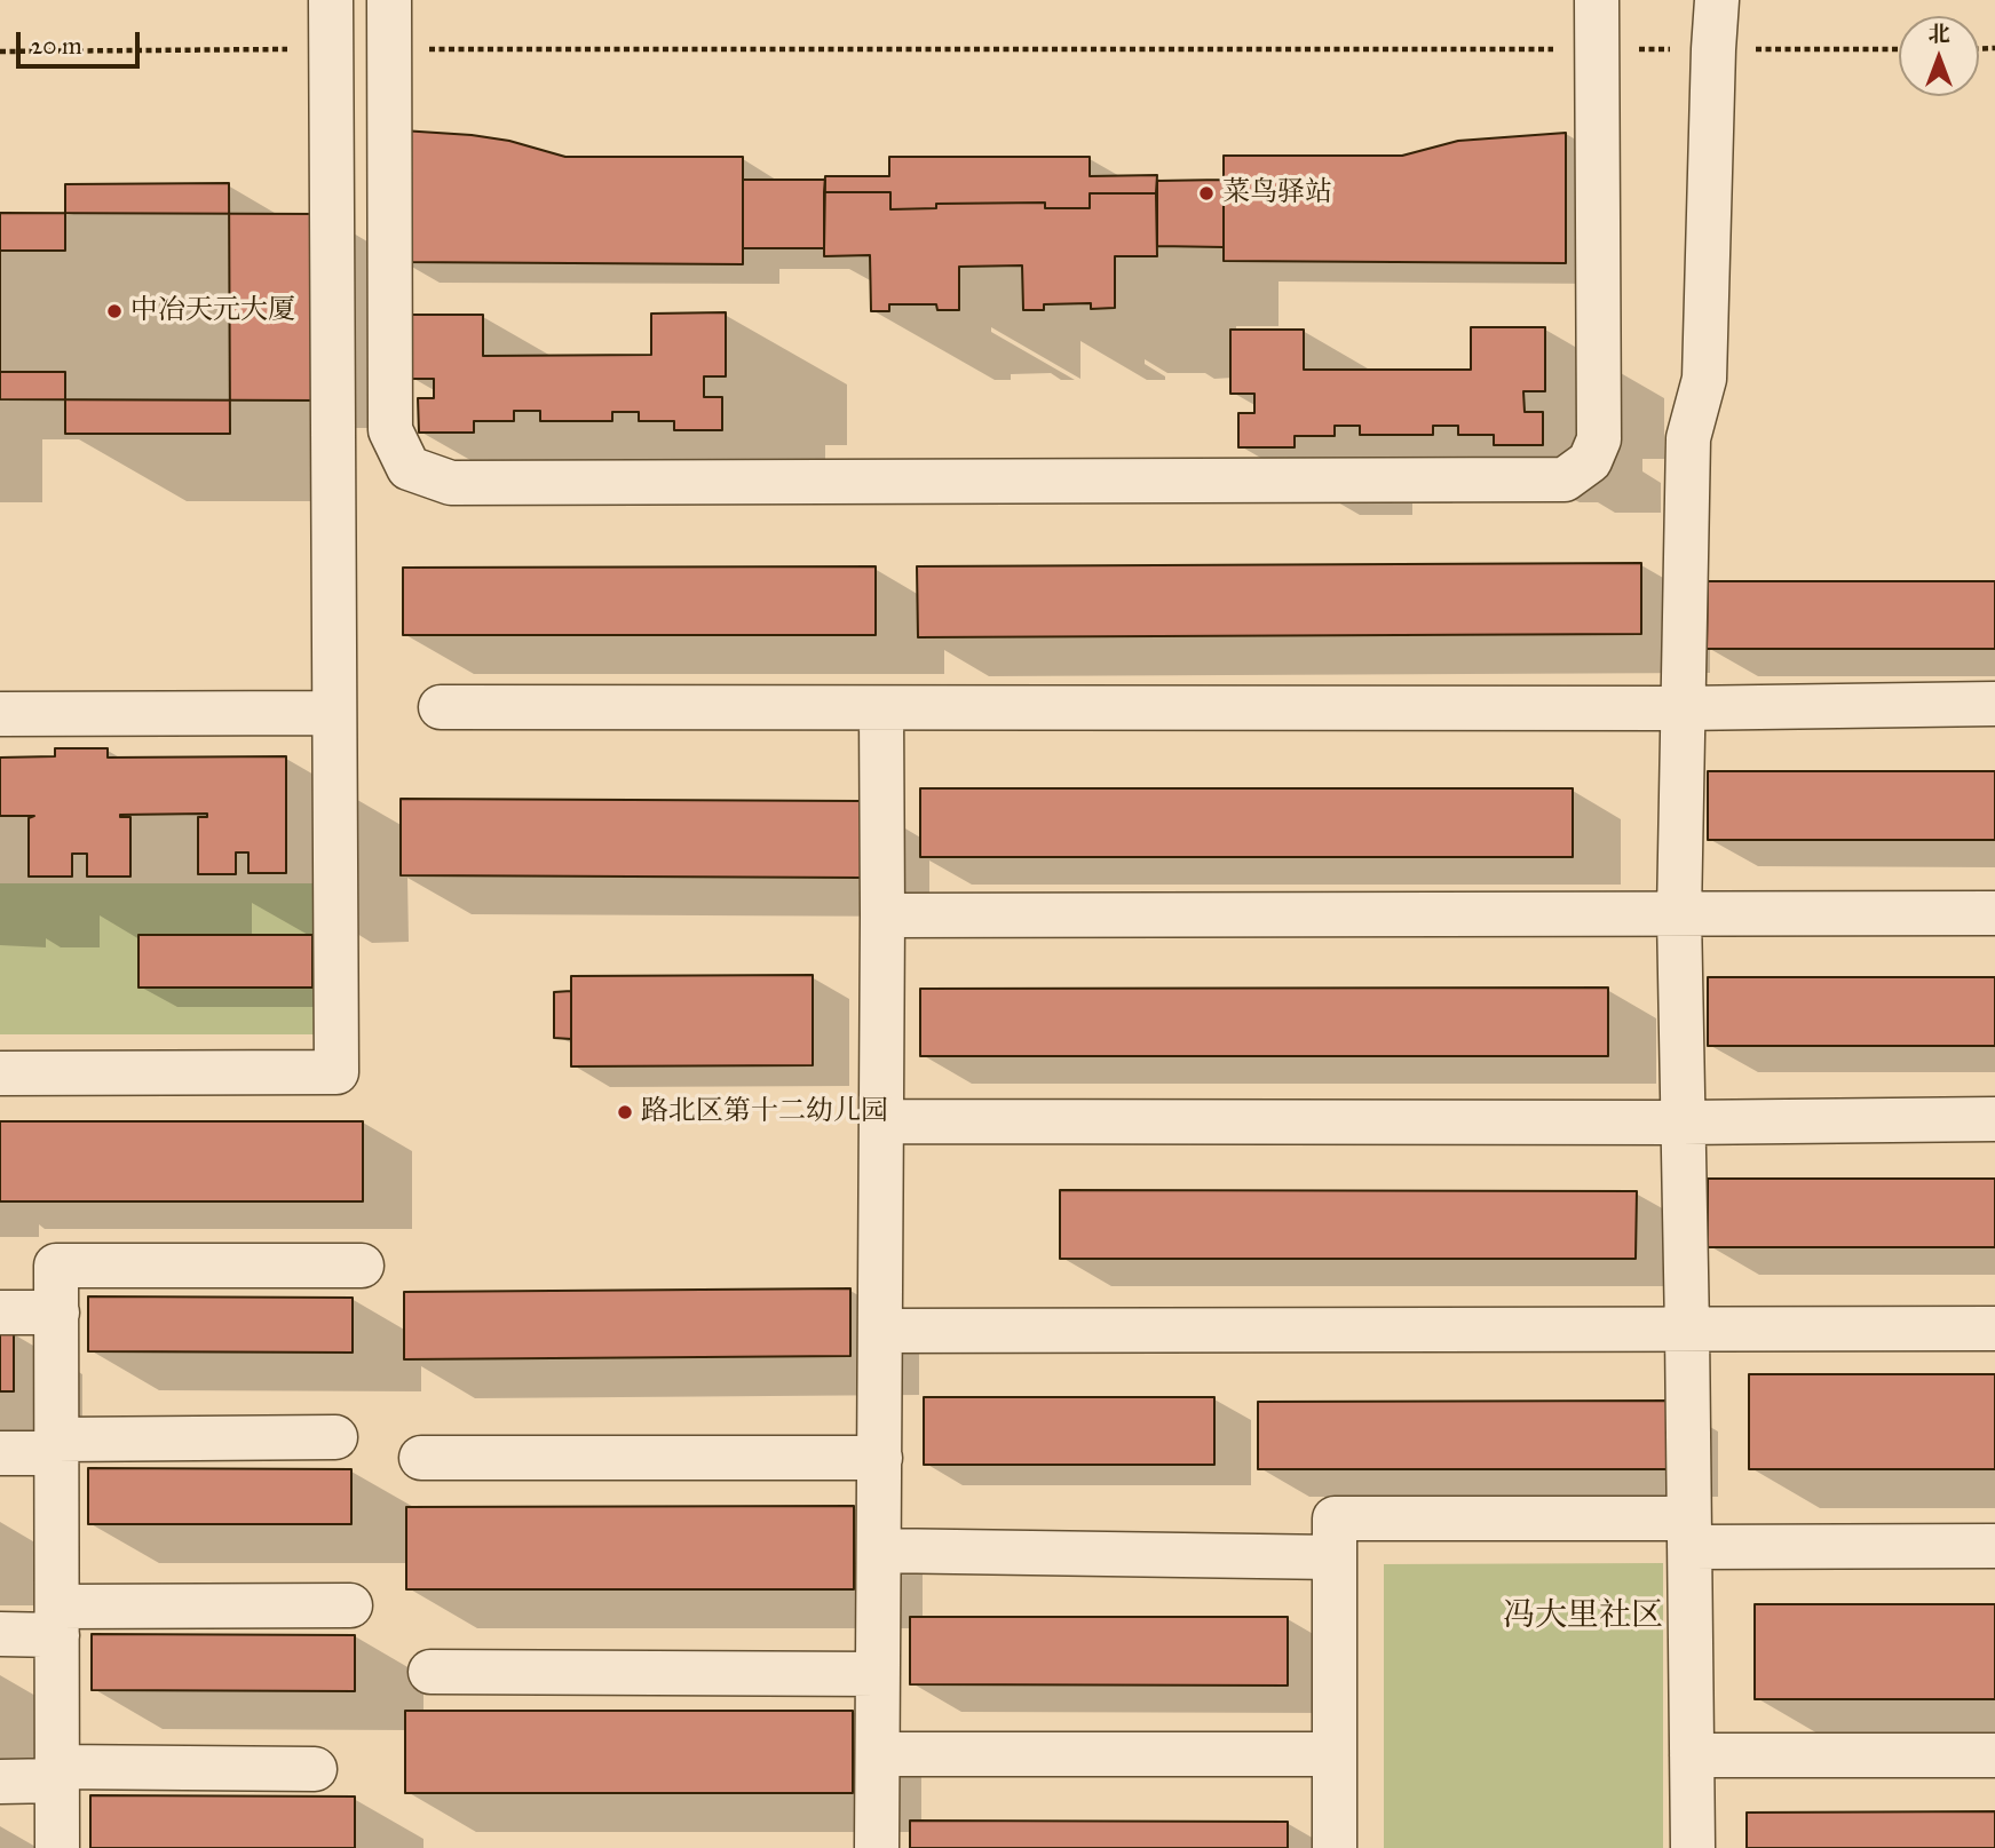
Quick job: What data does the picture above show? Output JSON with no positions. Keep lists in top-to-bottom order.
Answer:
{
  "districts": ["冯大里社区"],
  "places": ["菜鸟驿站", "中冶天元大厦", "路北区第十二幼儿园"],
  "scale_bar": "20 m",
  "north": "top"
}
